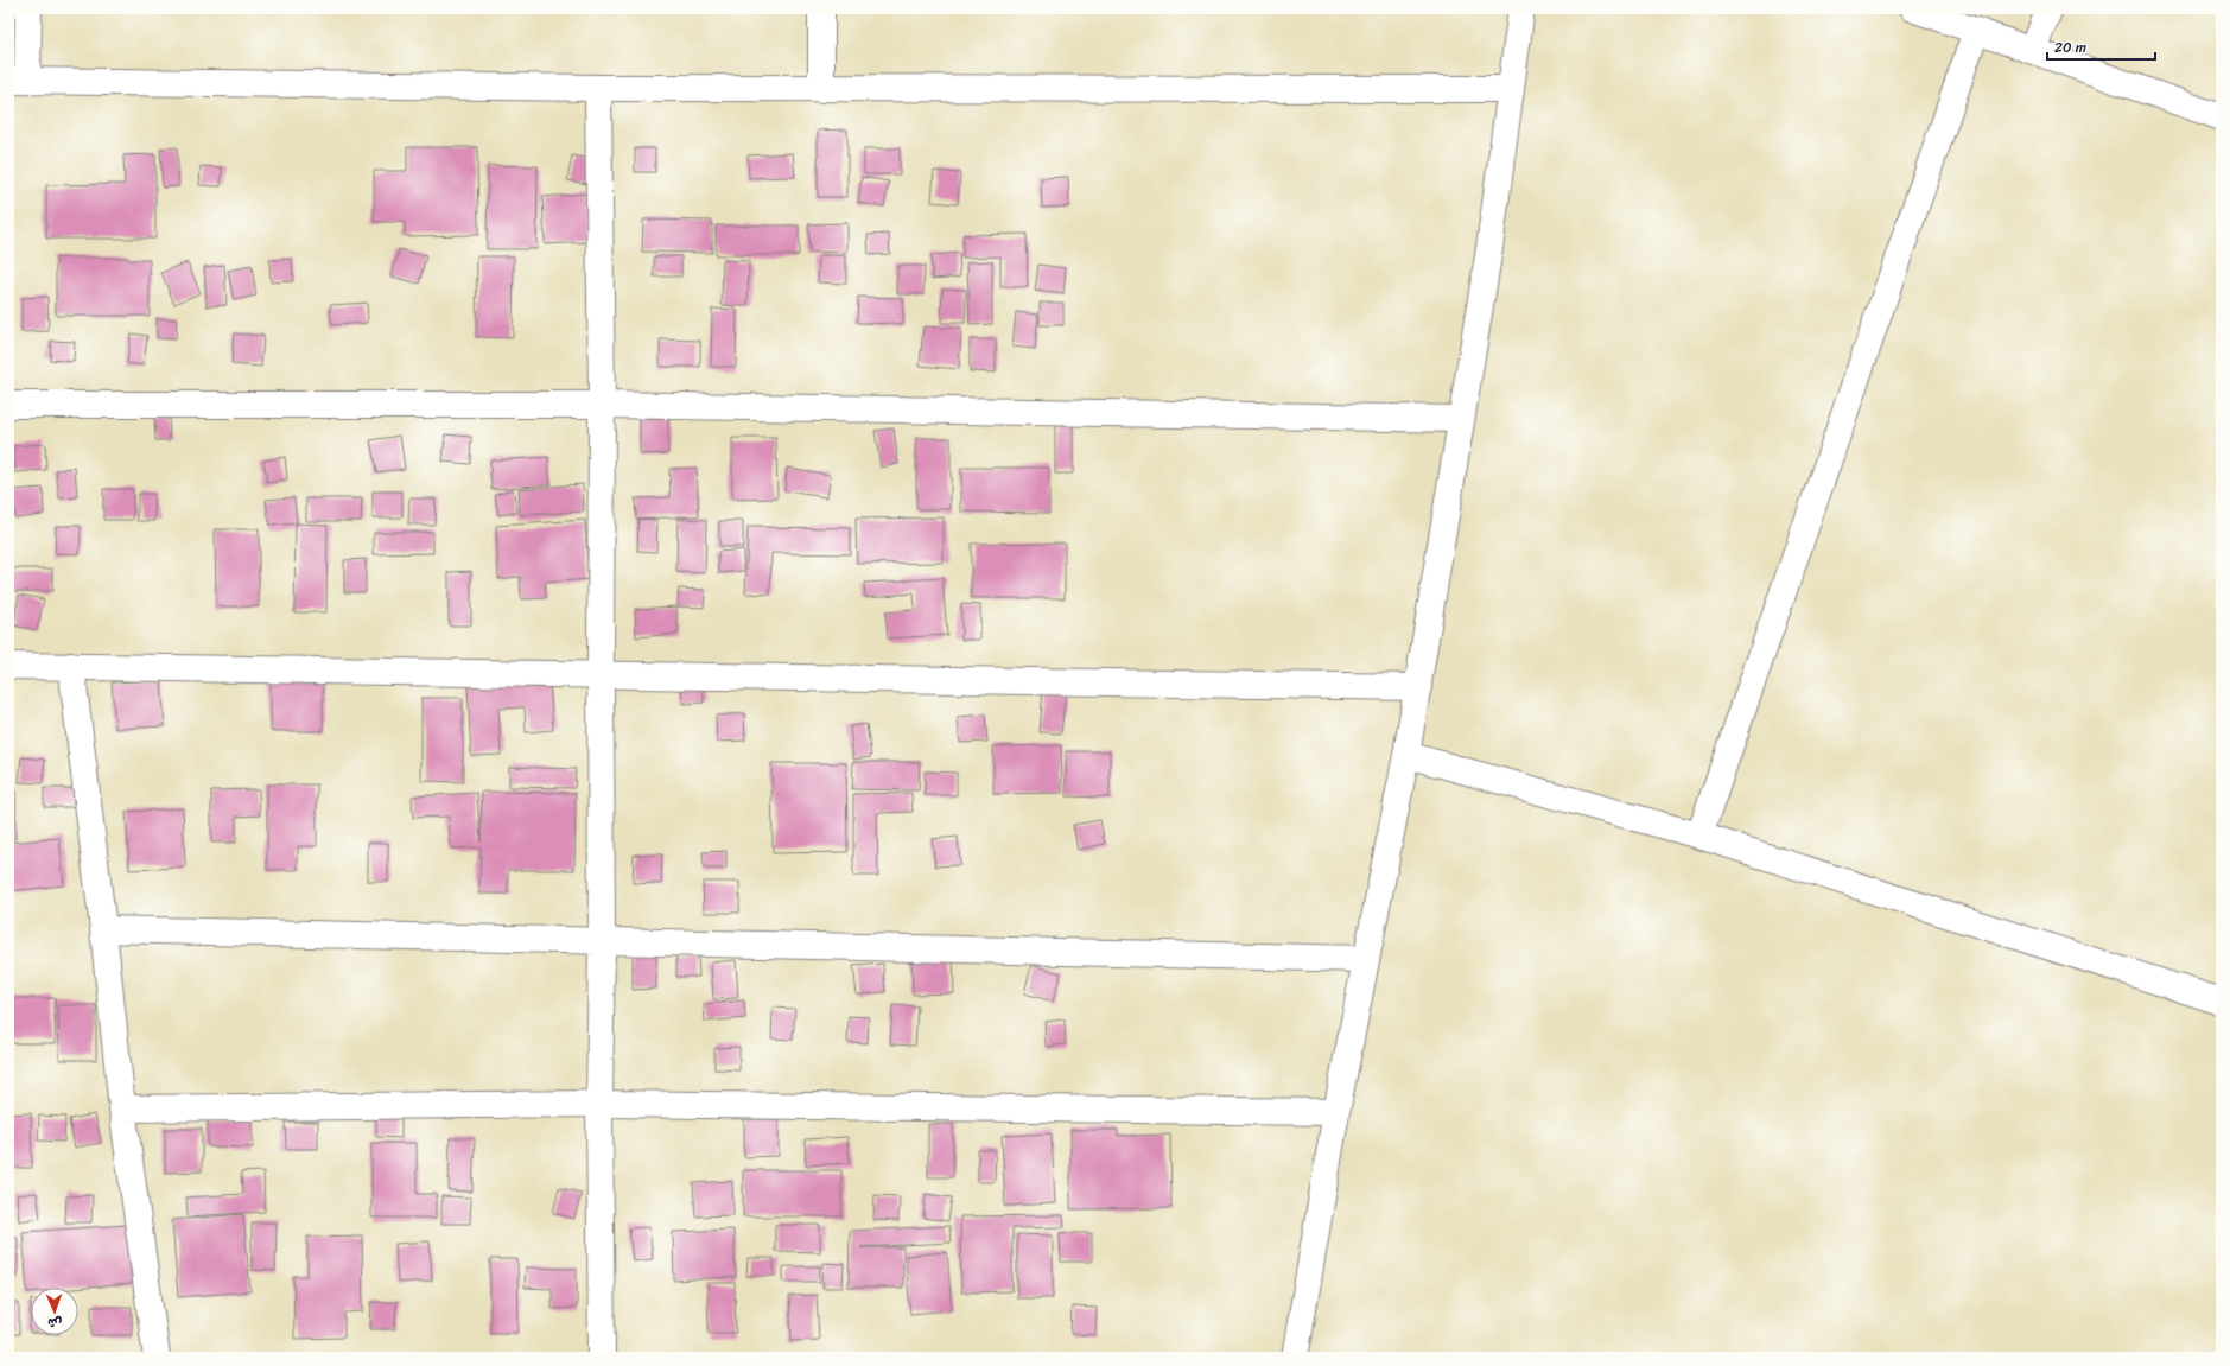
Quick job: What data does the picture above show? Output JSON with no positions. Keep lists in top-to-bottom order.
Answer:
{
  "scale_bar": "20 m",
  "north": "bottom"
}
